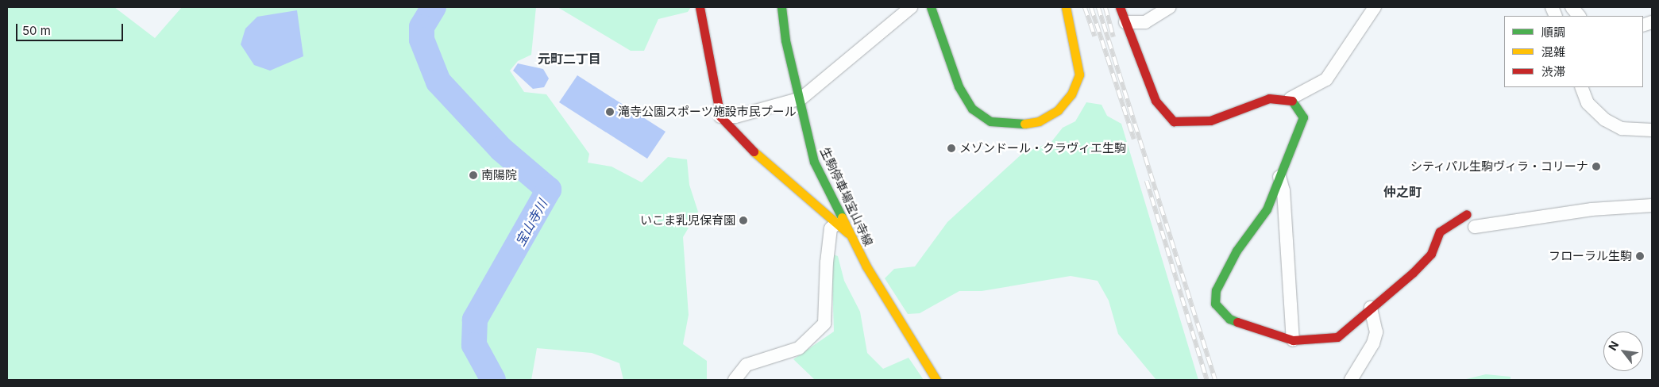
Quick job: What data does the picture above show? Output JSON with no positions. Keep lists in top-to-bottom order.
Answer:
{
  "streets": {
    "street": ["生駒停車場宝山寺線"]
  },
  "districts": ["元町二丁目", "仲之町"],
  "water": ["宝山寺川"],
  "places": [
    "滝寺公園スポーツ施設市民プール",
    "メゾンドール・クラヴィエ生駒",
    "シティパル生駒ヴィラ・コリーナ",
    "南陽院",
    "いこま乳児保育園",
    "フローラル生駒"
  ],
  "legend": ["順調", "混雑", "渋滞"],
  "scale_bar": "50 m",
  "north": "top left"
}
